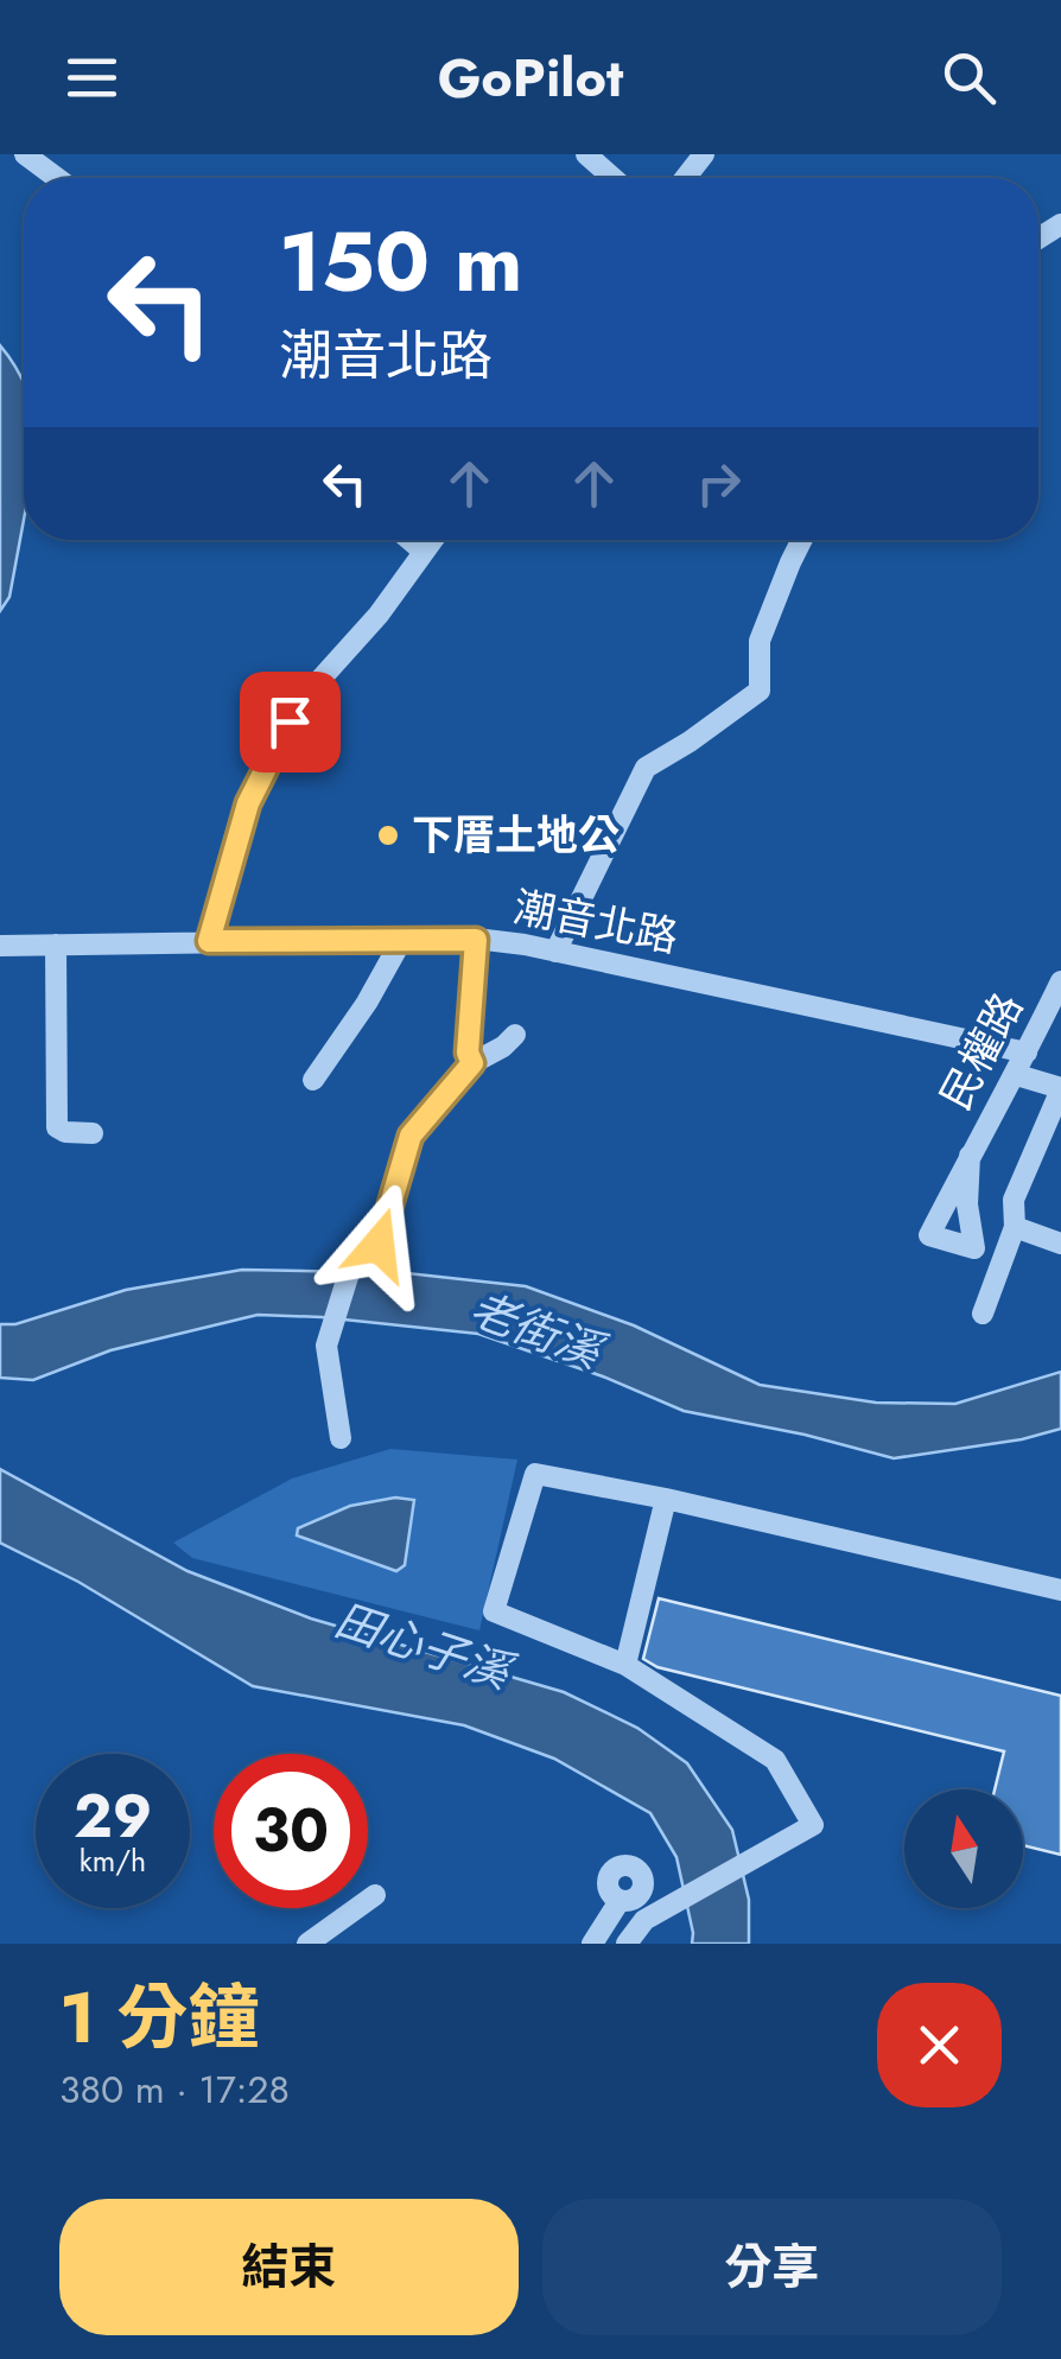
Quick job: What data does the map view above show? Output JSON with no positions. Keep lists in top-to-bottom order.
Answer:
{
  "streets": {
    "street": ["潮音北路", "民權路"]
  },
  "crossings": [
    ["潮音北路", "民權路"]
  ],
  "water": ["老街溪", "田心子溪"],
  "places": ["下厝土地公"],
  "north": "top",
  "page": {
    "header": "GoPilot",
    "turn": ["150 m", "潮音北路"],
    "speed": "29 km/h",
    "limit": "30",
    "heading": ["1 分鐘", "380 m · 17:28"],
    "buttons": ["結束", "分享"]
  }
}
